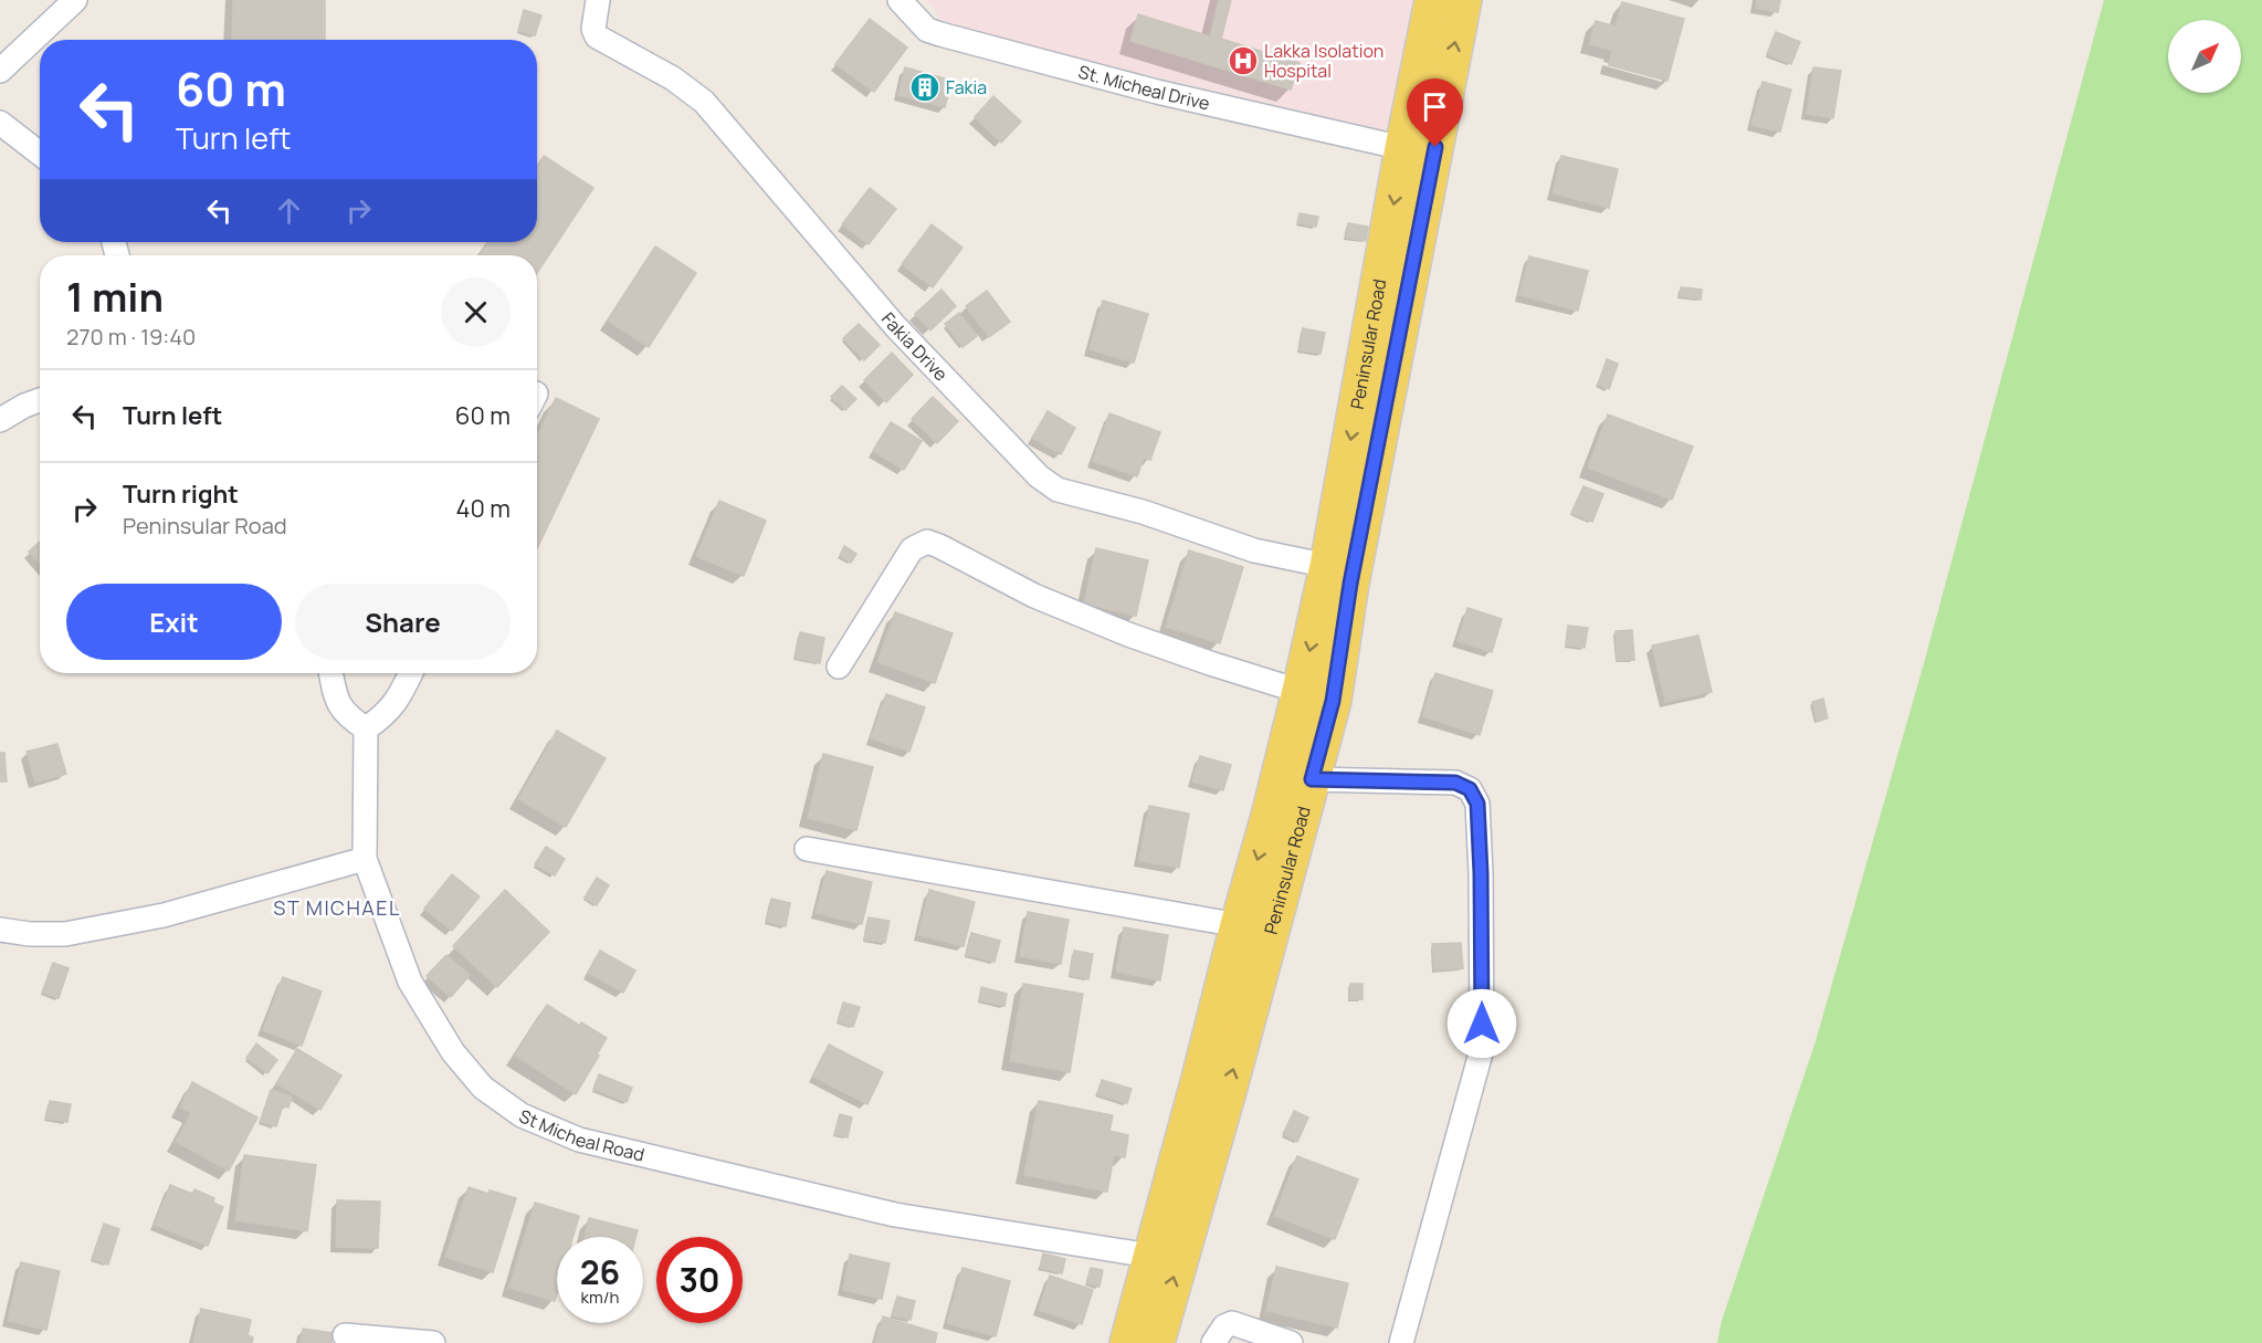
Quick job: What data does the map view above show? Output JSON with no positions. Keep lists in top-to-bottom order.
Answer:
{
  "streets": {
    "main road": ["Peninsular Road"],
    "street": ["St. Micheal Drive", "Fakia Drive", "St Micheal Road"]
  },
  "crossings": [
    ["St. Micheal Drive", "Peninsular Road"],
    ["Fakia Drive", "Peninsular Road"],
    ["Peninsular Road", "St Micheal Road"]
  ],
  "districts": ["ST MICHAEL"],
  "places": {
    "hospital": ["Lakka Isolation Hospital"],
    "building": ["Fakia"]
  },
  "north": "top right",
  "page": {
    "turn": ["60 m", "Turn left"],
    "heading": ["1 min", "270 m · 19:40"],
    "list": [
      {
        "name": "Turn left",
        "value": "60 m"
      },
      {
        "name": "Turn right",
        "note": "Peninsular Road",
        "value": "40 m"
      }
    ],
    "buttons": ["Exit", "Share"],
    "speed": "26 km/h",
    "limit": "30"
  }
}
